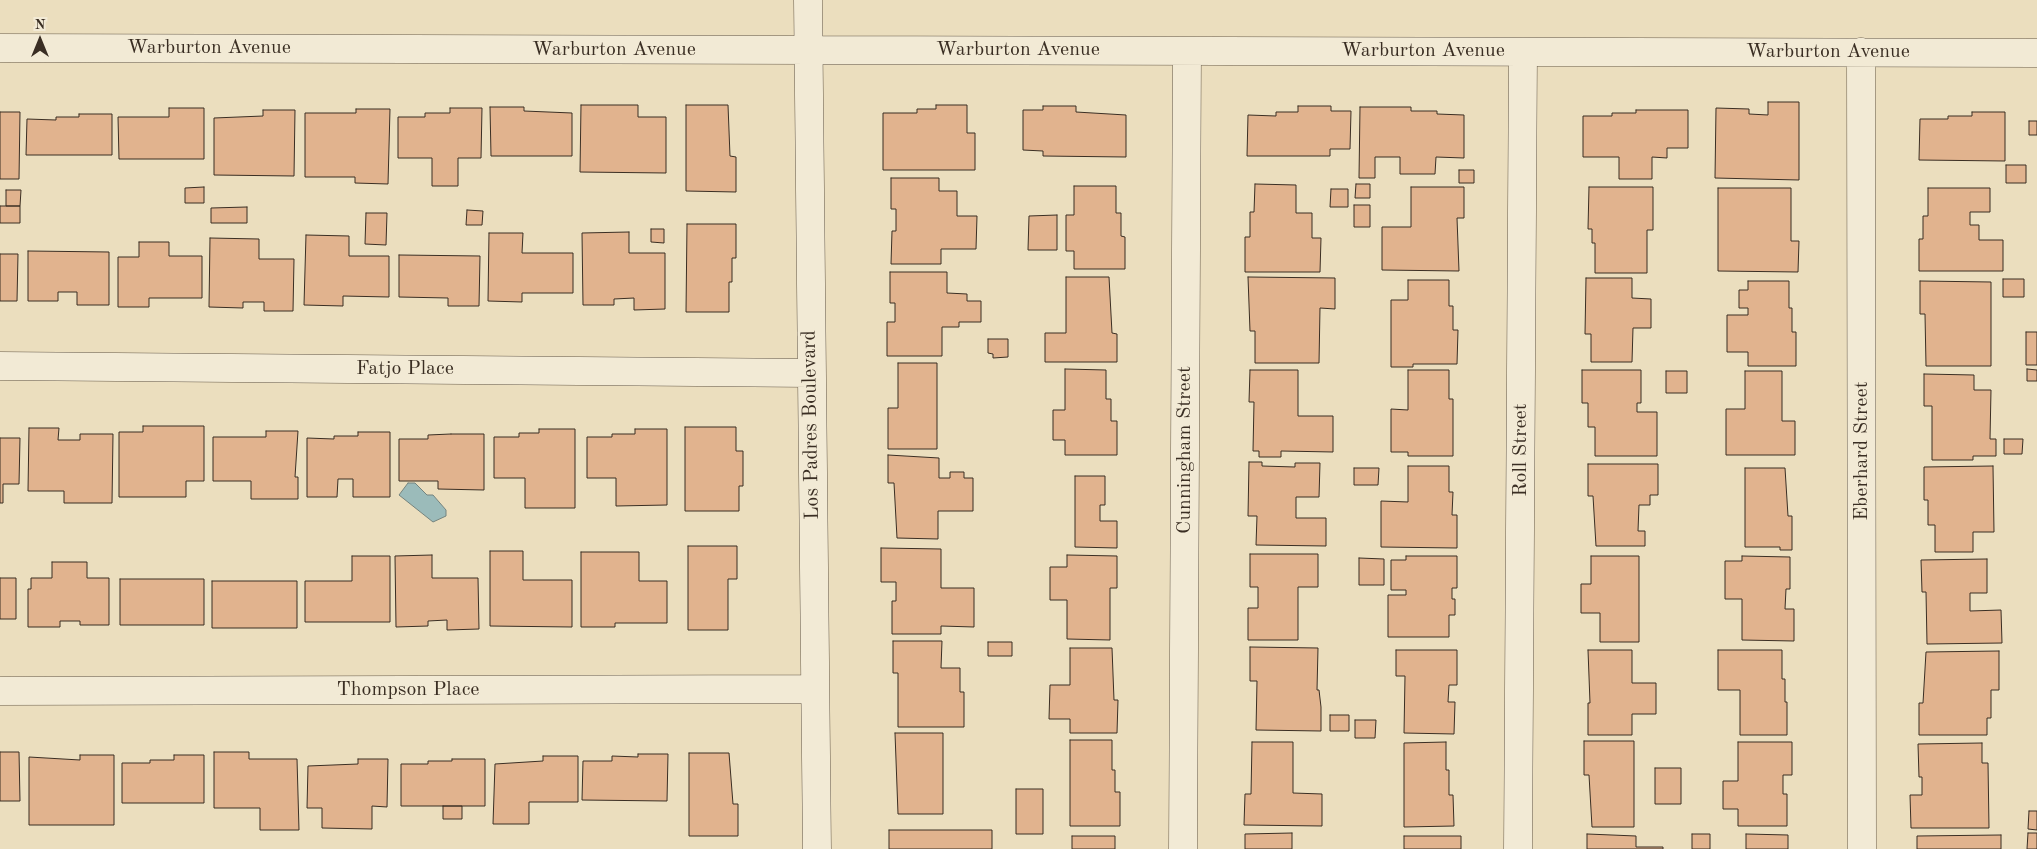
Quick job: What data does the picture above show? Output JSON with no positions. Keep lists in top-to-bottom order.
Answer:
{
  "streets": {
    "street": [
      "Warburton Avenue",
      "Fatjo Place",
      "Los Padres Boulevard",
      "Cunningham Street",
      "Roll Street",
      "Eberhard Street",
      "Thompson Place"
    ]
  },
  "crossings": [
    ["Warburton Avenue", "Los Padres Boulevard"],
    ["Warburton Avenue", "Cunningham Street"],
    ["Warburton Avenue", "Roll Street"],
    ["Warburton Avenue", "Eberhard Street"],
    ["Fatjo Place", "Los Padres Boulevard"],
    ["Los Padres Boulevard", "Thompson Place"]
  ],
  "north": "top"
}
